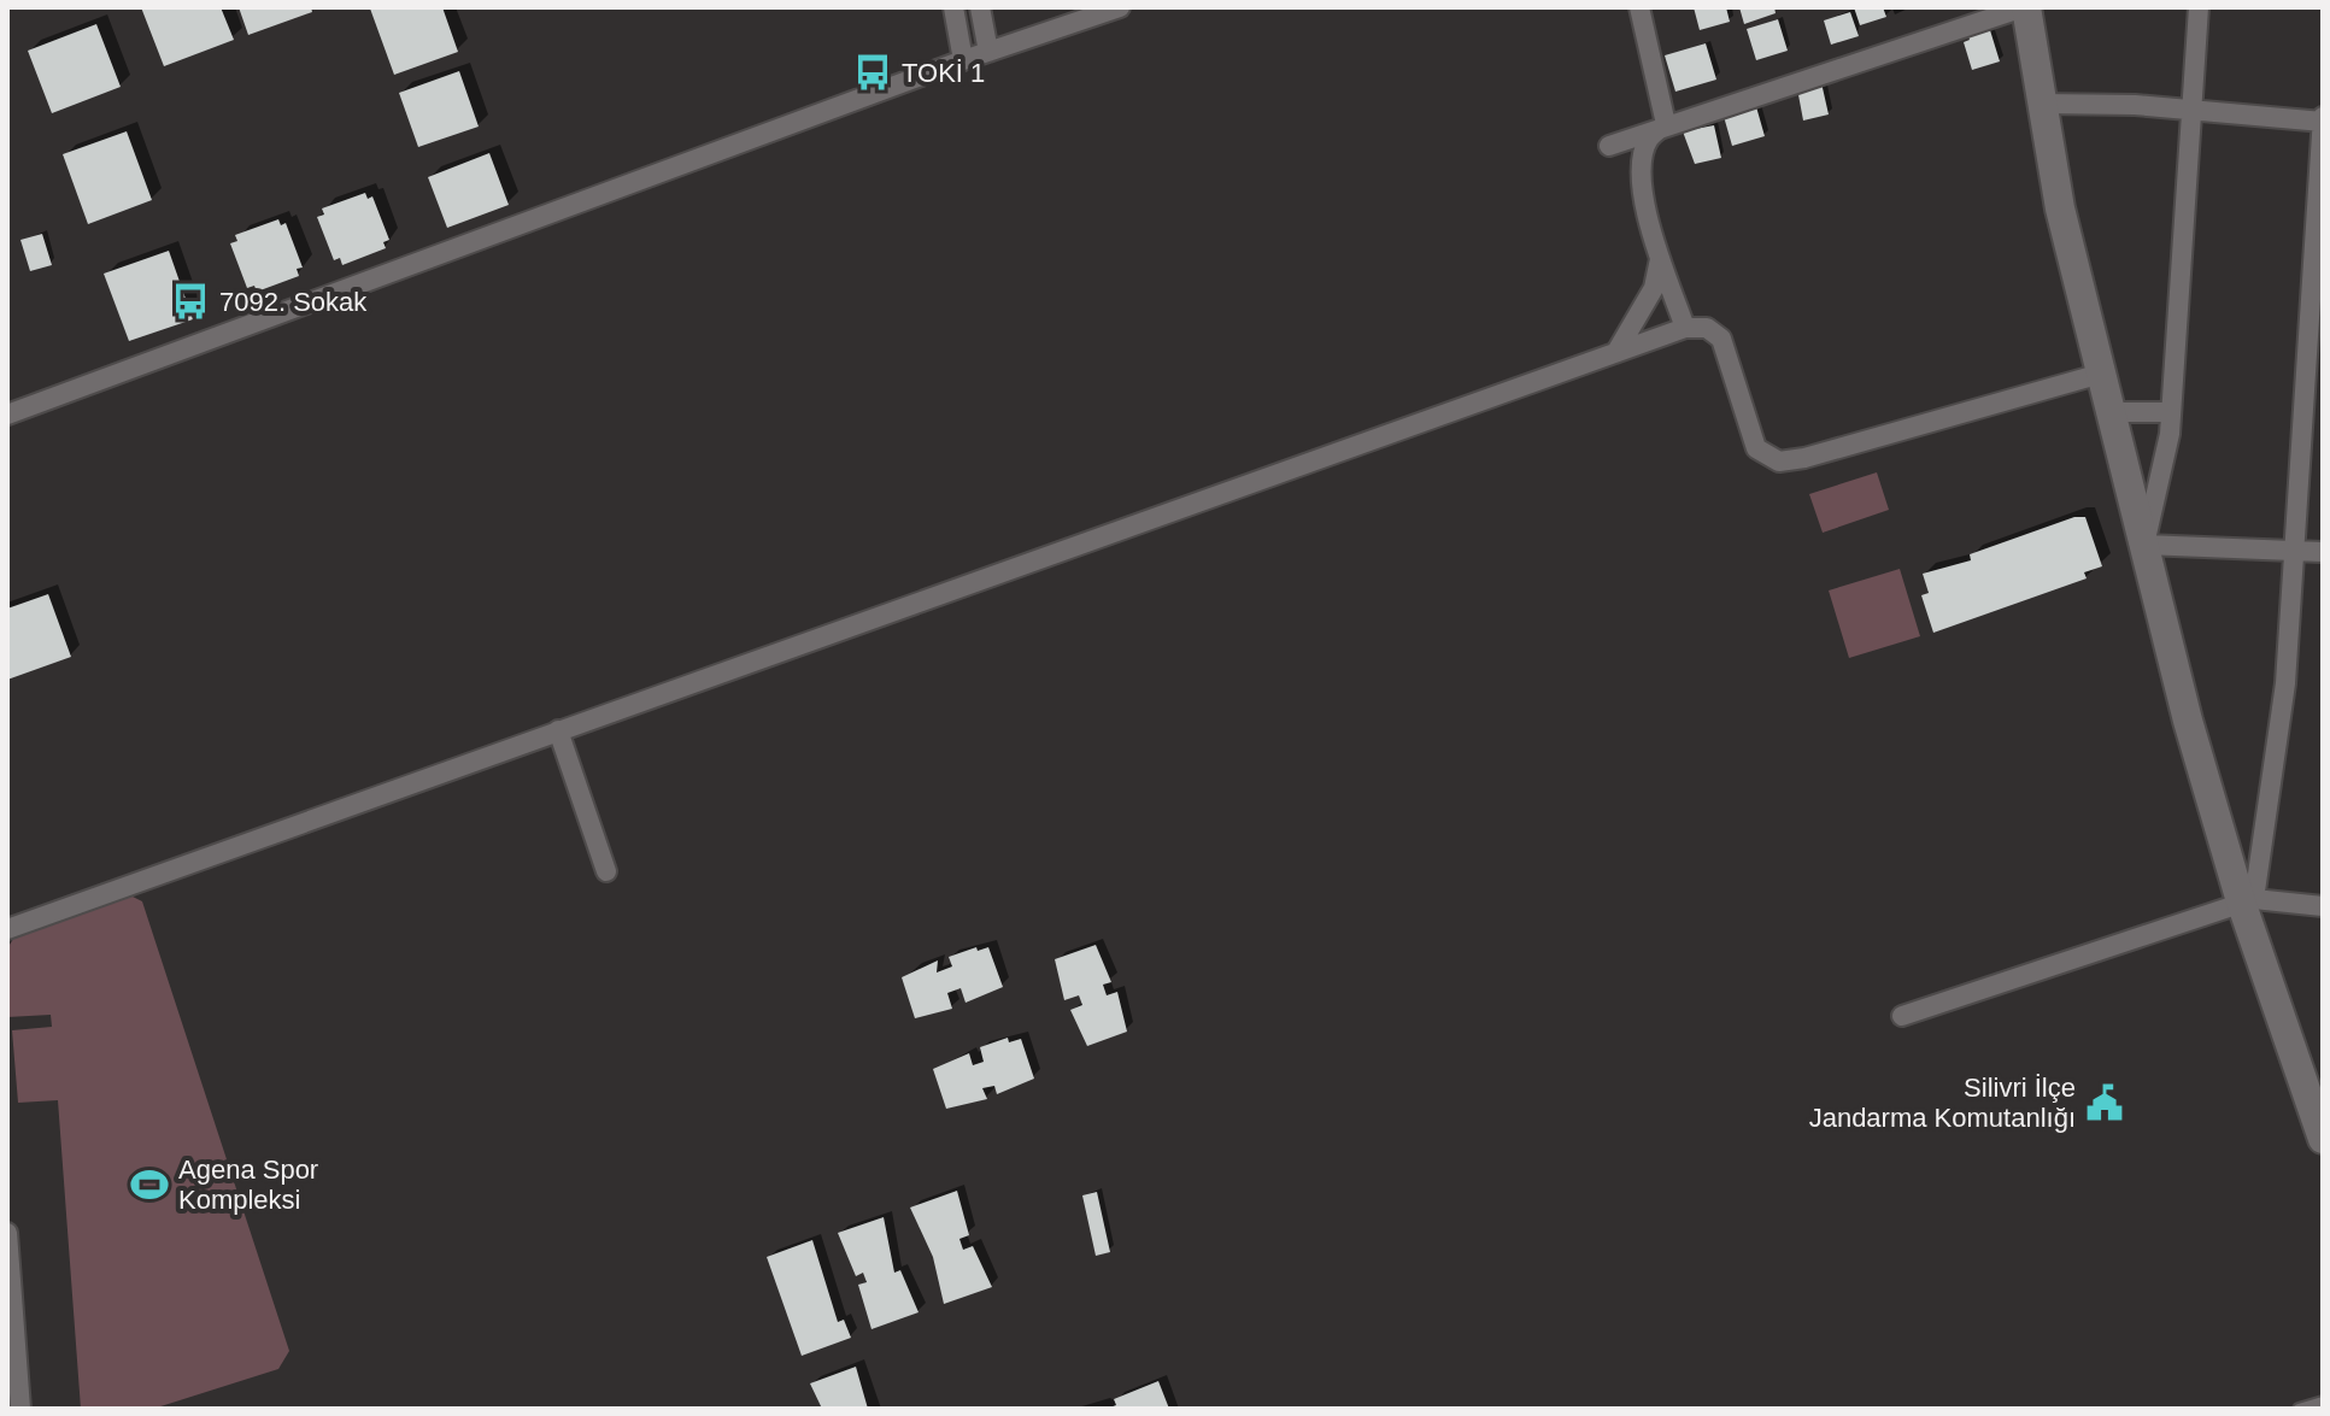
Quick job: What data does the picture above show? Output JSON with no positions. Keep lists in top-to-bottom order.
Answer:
{
  "places": {
    "bus stop": ["TOKİ 1", "7092. Sokak"],
    "public building": ["Silivri İlçe Jandarma Komutanlığı"],
    "sports": ["Agena Spor Kompleksi"]
  }
}
